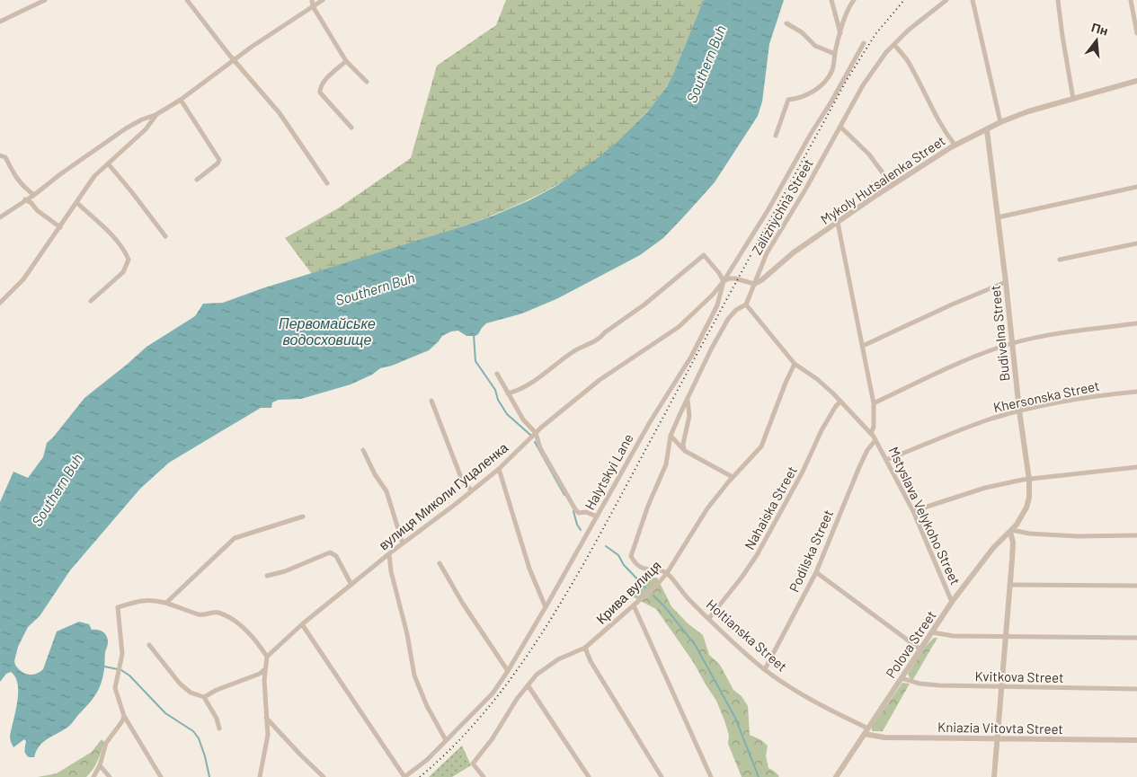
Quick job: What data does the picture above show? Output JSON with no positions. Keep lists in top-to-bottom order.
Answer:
{
  "streets": {
    "street": [
      "Mykoly Hutsalenka Street",
      "Zaliznychna Street",
      "Budivelna Street",
      "Khersonska Street",
      "Halytskyi Lane",
      "вулиця Миколи Гуцаленка",
      "Nahaiska Street",
      "Mstyslava Velykoho Street",
      "Podilska Street",
      "Крива вулиця",
      "Holtianska Street",
      "Polova Street",
      "Kvitkova Street",
      "Kniazia Vitovta Street"
    ]
  },
  "crossings": [
    ["Mykoly Hutsalenka Street", "Zaliznychna Street"],
    ["Mykoly Hutsalenka Street", "Budivelna Street"],
    ["Zaliznychna Street", "Mstyslava Velykoho Street"],
    ["Budivelna Street", "Khersonska Street"],
    ["Budivelna Street", "Polova Street"],
    ["Khersonska Street", "Mstyslava Velykoho Street"],
    ["Halytskyi Lane", "вулиця Миколи Гуцаленка"],
    ["Nahaiska Street", "Mstyslava Velykoho Street"],
    ["Nahaiska Street", "Holtianska Street"],
    ["Mstyslava Velykoho Street", "Podilska Street"],
    ["Mstyslava Velykoho Street", "Крива вулиця"],
    ["Mstyslava Velykoho Street", "Polova Street"],
    ["Podilska Street", "Holtianska Street"],
    ["Крива вулиця", "Holtianska Street"],
    ["Holtianska Street", "Polova Street"],
    ["Holtianska Street", "Kniazia Vitovta Street"],
    ["Polova Street", "Kvitkova Street"],
    ["Polova Street", "Kniazia Vitovta Street"]
  ],
  "water": ["Southern Buh", "Первомайське водосховище"],
  "north": "top"
}
